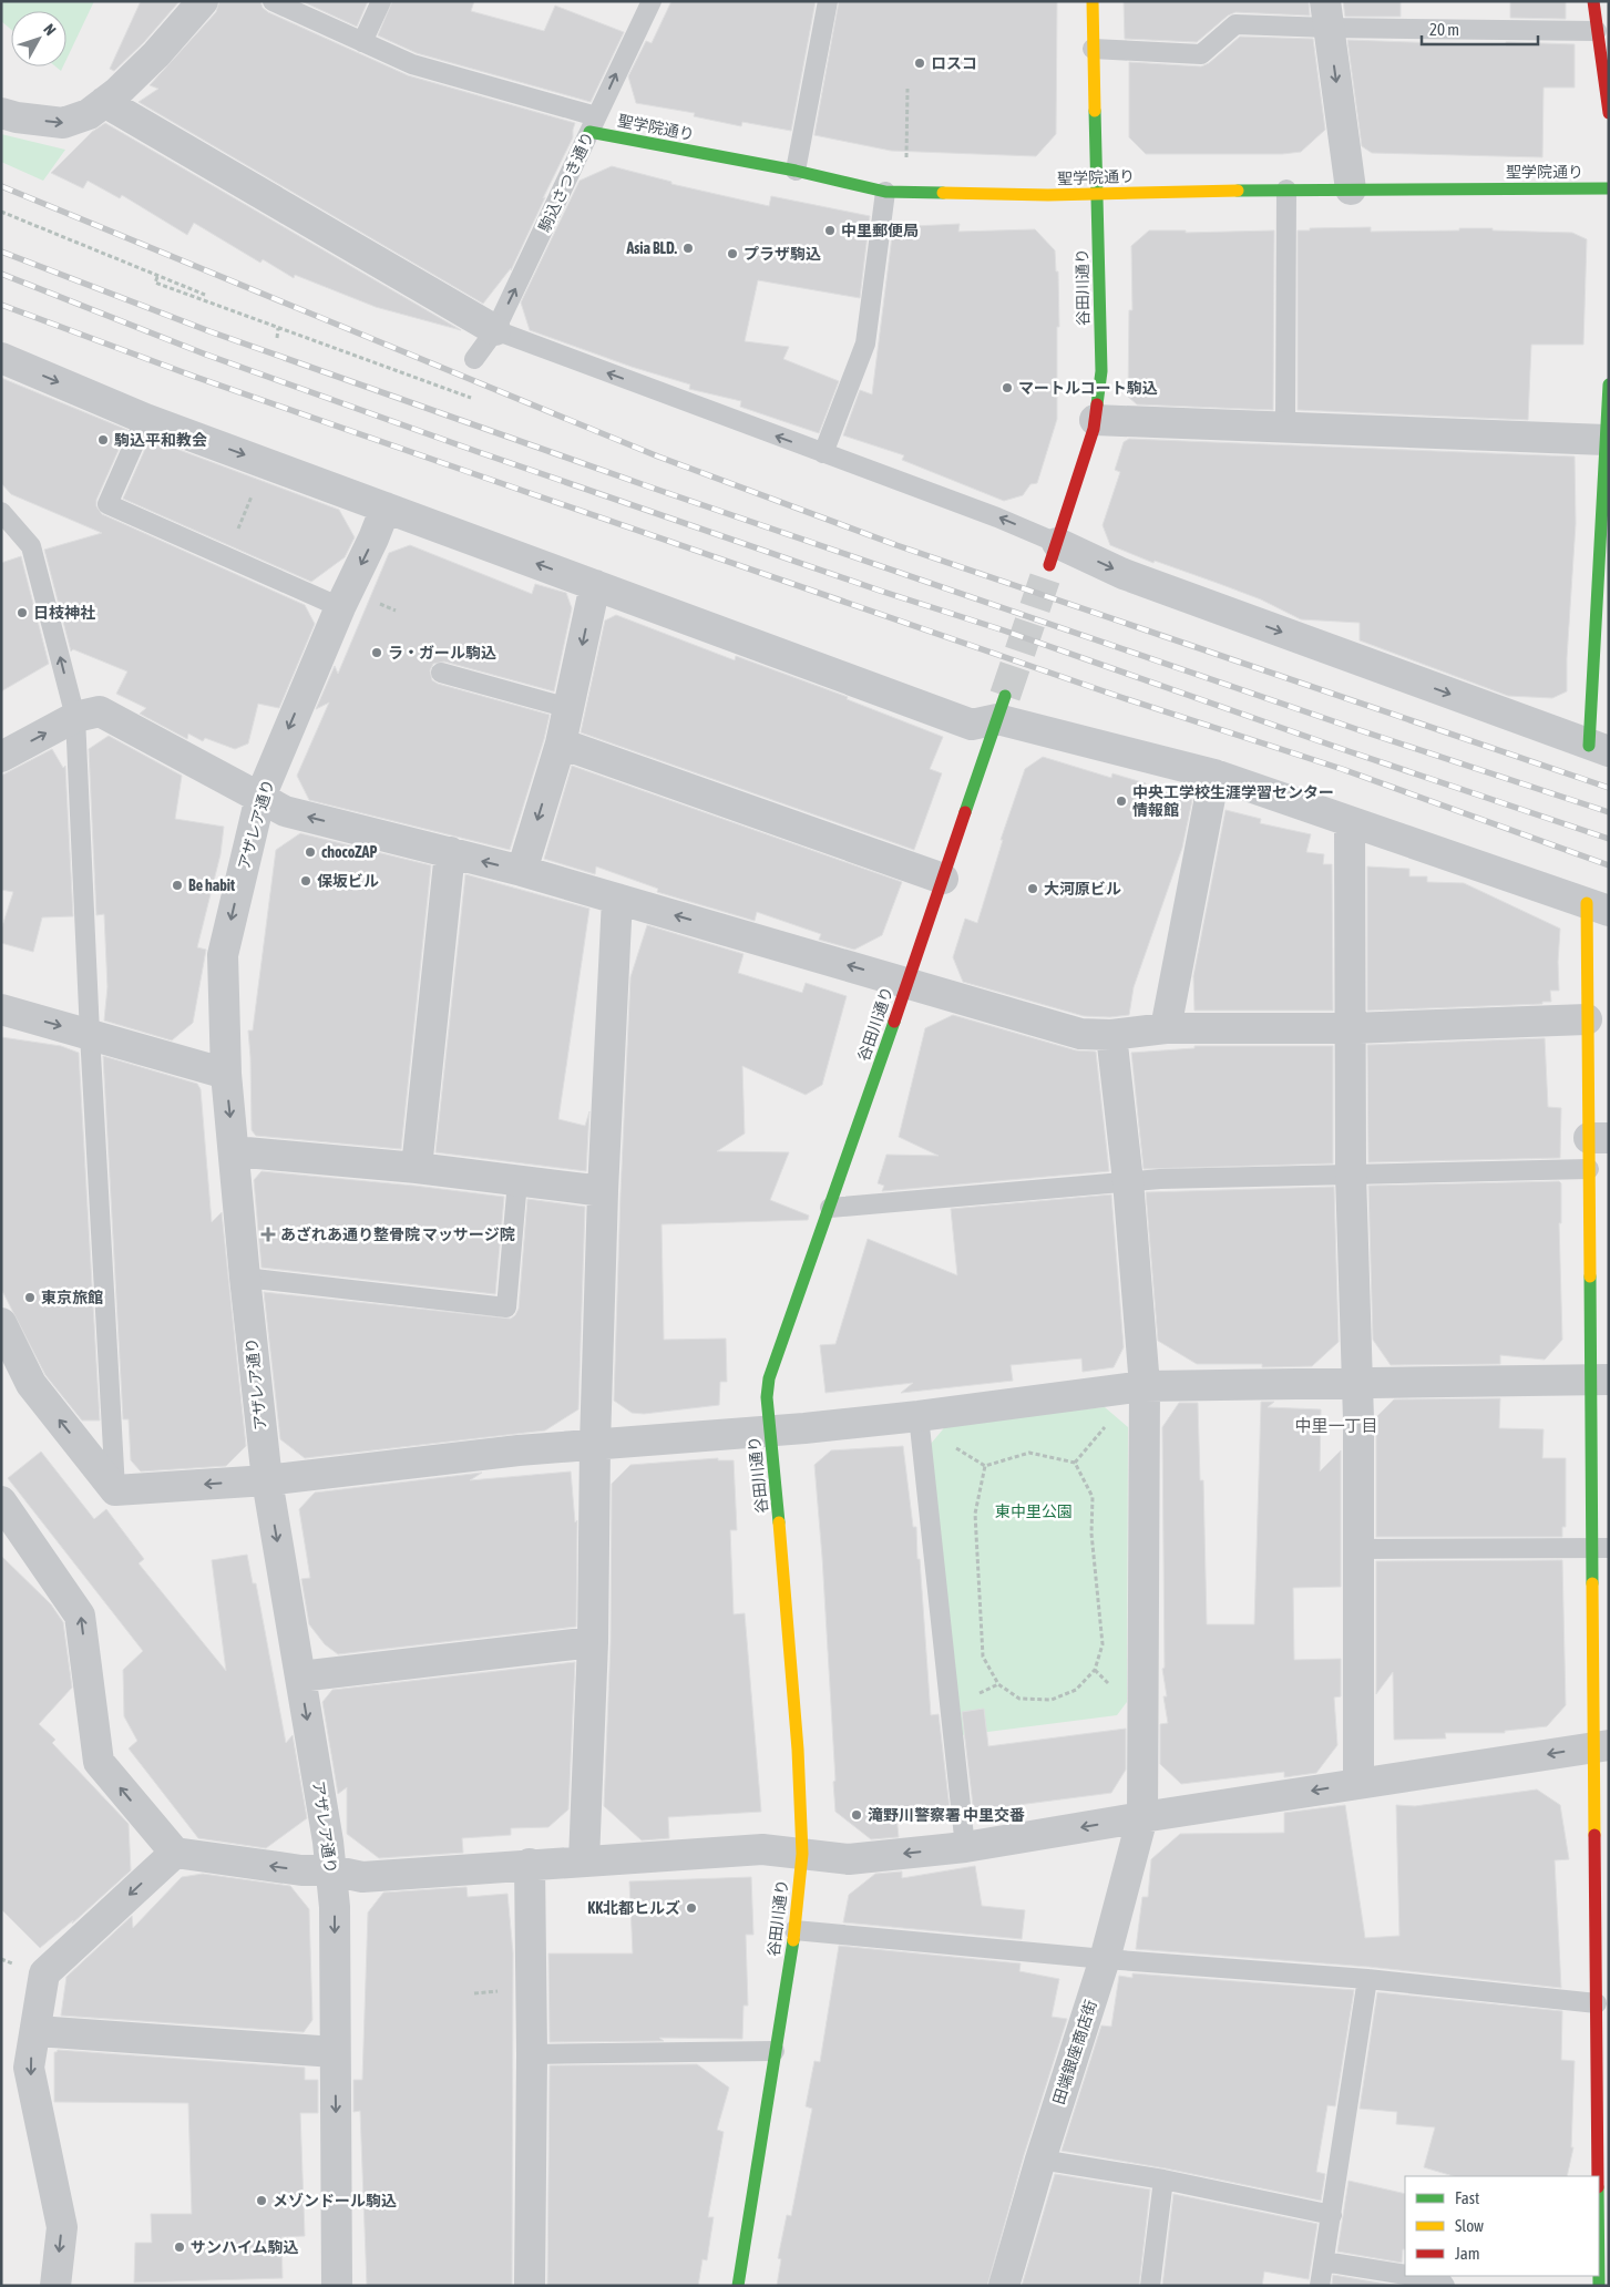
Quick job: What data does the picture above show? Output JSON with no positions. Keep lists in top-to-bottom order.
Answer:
{
  "streets": {
    "street": [
      "聖学院通り",
      "谷田川通り",
      "アザレア通り",
      "田端銀座商店街"
    ],
    "lane": ["駒込さつき通り"]
  },
  "crossings": [
    ["聖学院通り", "駒込さつき通り"],
    ["聖学院通り", "谷田川通り"]
  ],
  "one_way": ["駒込さつき通り"],
  "districts": ["中里一丁目"],
  "parks": ["東中里公園"],
  "places": {
    "other": [
      "ロスコ",
      "中里郵便局",
      "Asia BLD.",
      "プラザ駒込",
      "マートルコート駒込",
      "駒込平和教会",
      "日枝神社",
      "ラ・ガール駒込",
      "中央工学校生涯学習センター 情報館",
      "chocoZAP",
      "保坂ビル",
      "Be habit",
      "大河原ビル",
      "東京旅館",
      "滝野川警察署 中里交番",
      "KK北都ヒルズ",
      "メゾンドール駒込",
      "サンハイム駒込"
    ],
    "health": ["あざれあ通り整骨院 マッサージ院"]
  },
  "legend": ["Fast", "Slow", "Jam"],
  "scale_bar": "20 m",
  "north": "top right"
}
